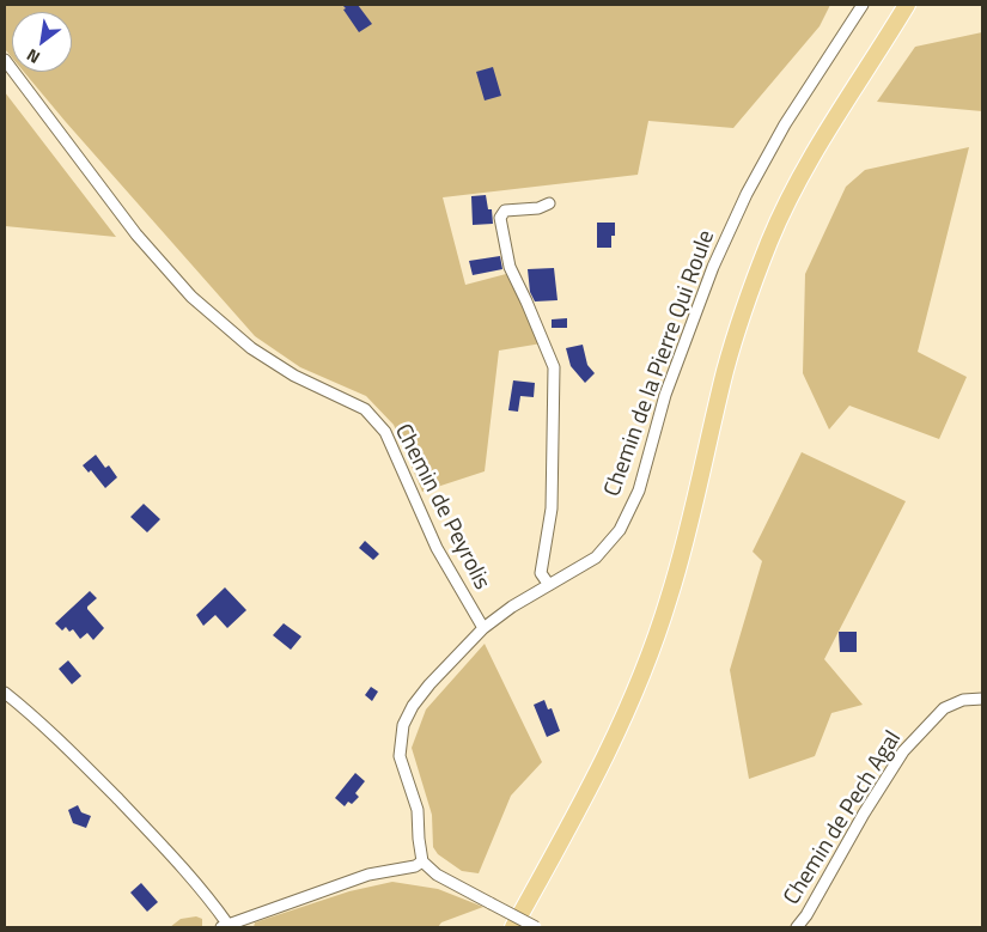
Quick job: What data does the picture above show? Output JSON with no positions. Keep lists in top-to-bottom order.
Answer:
{
  "streets": {
    "street": ["Chemin de la Pierre Qui Roule", "Chemin de Peyrolis", "Chemin de Pech Agal"]
  },
  "crossings": [
    ["Chemin de la Pierre Qui Roule", "Chemin de Peyrolis"]
  ],
  "north": "bottom left"
}
